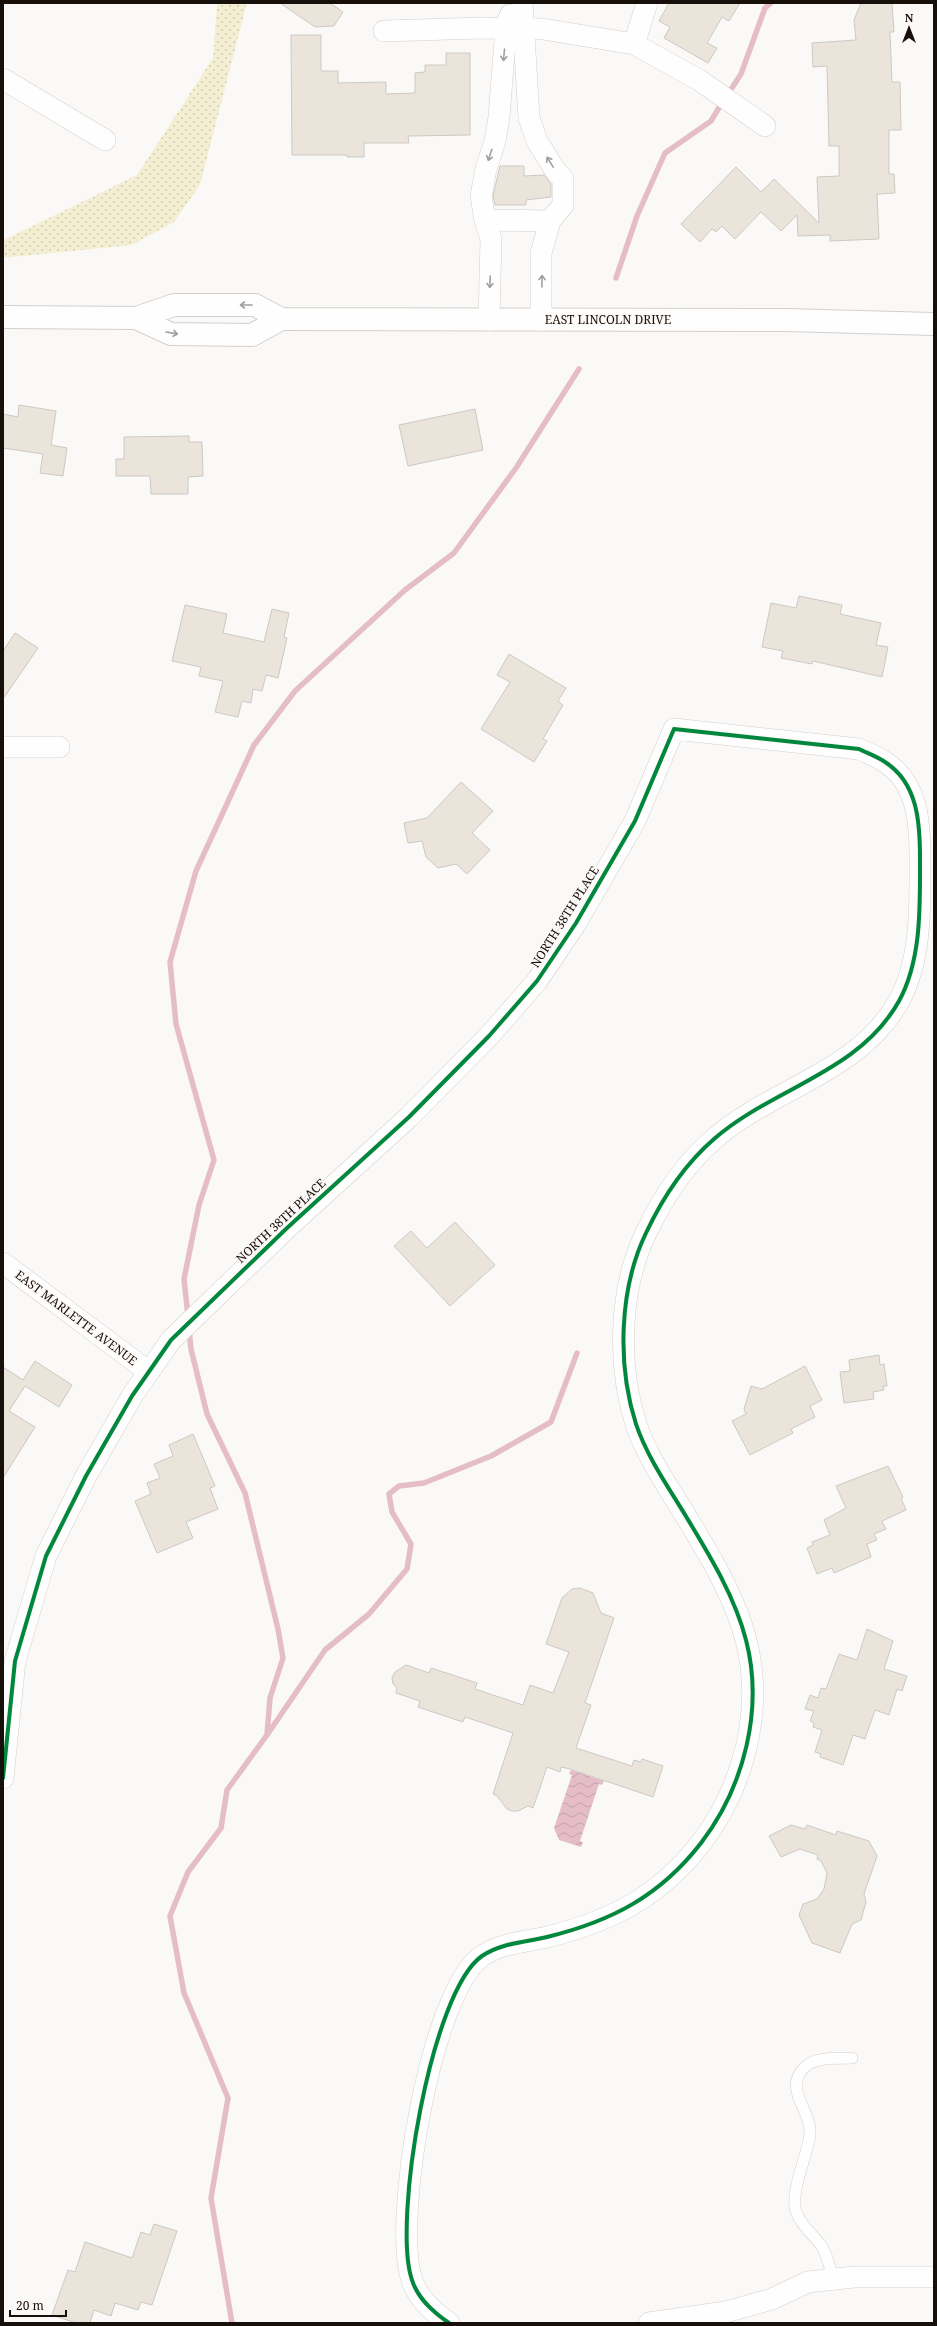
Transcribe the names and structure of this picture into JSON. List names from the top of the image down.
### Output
{
  "streets": {
    "main road": ["EAST LINCOLN DRIVE"],
    "street": ["NORTH 38TH PLACE", "EAST MARLETTE AVENUE"]
  },
  "crossings": [
    ["NORTH 38TH PLACE", "EAST MARLETTE AVENUE"]
  ],
  "scale_bar": "20 m",
  "north": "top"
}
